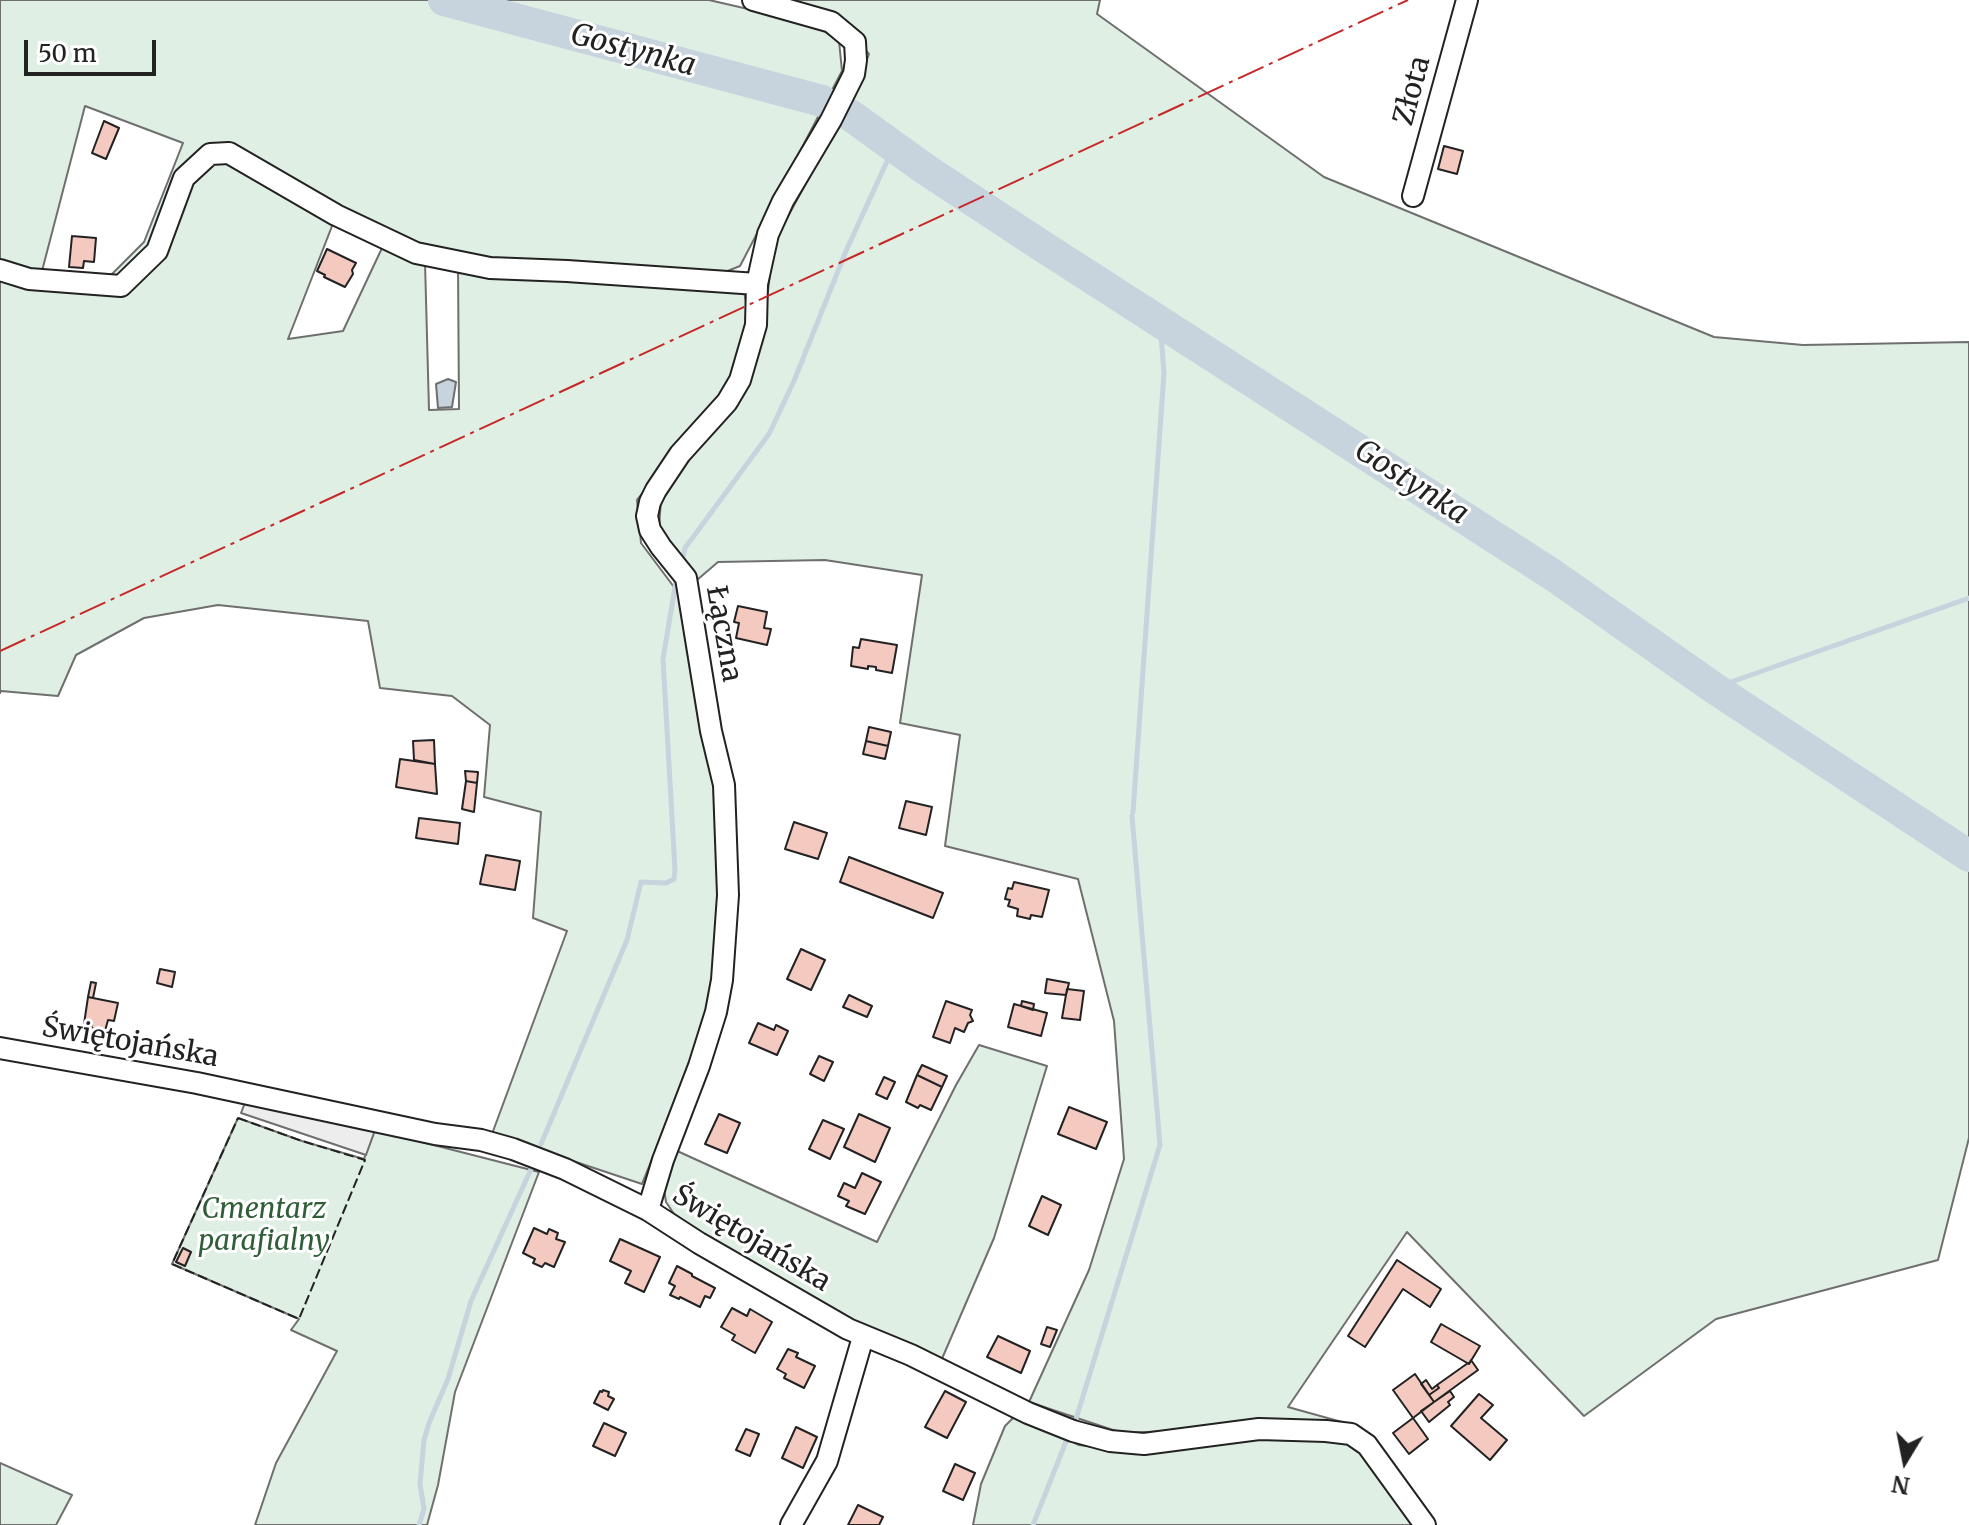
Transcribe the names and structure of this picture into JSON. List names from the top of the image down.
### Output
{
  "streets": {
    "street": ["Złota", "Łączna", "Świętojańska"]
  },
  "crossings": [
    ["Łączna", "Świętojańska"]
  ],
  "water": ["Gostynka"],
  "parks": ["Cmentarz parafialny"],
  "scale_bar": "50 m",
  "north": "bottom"
}
